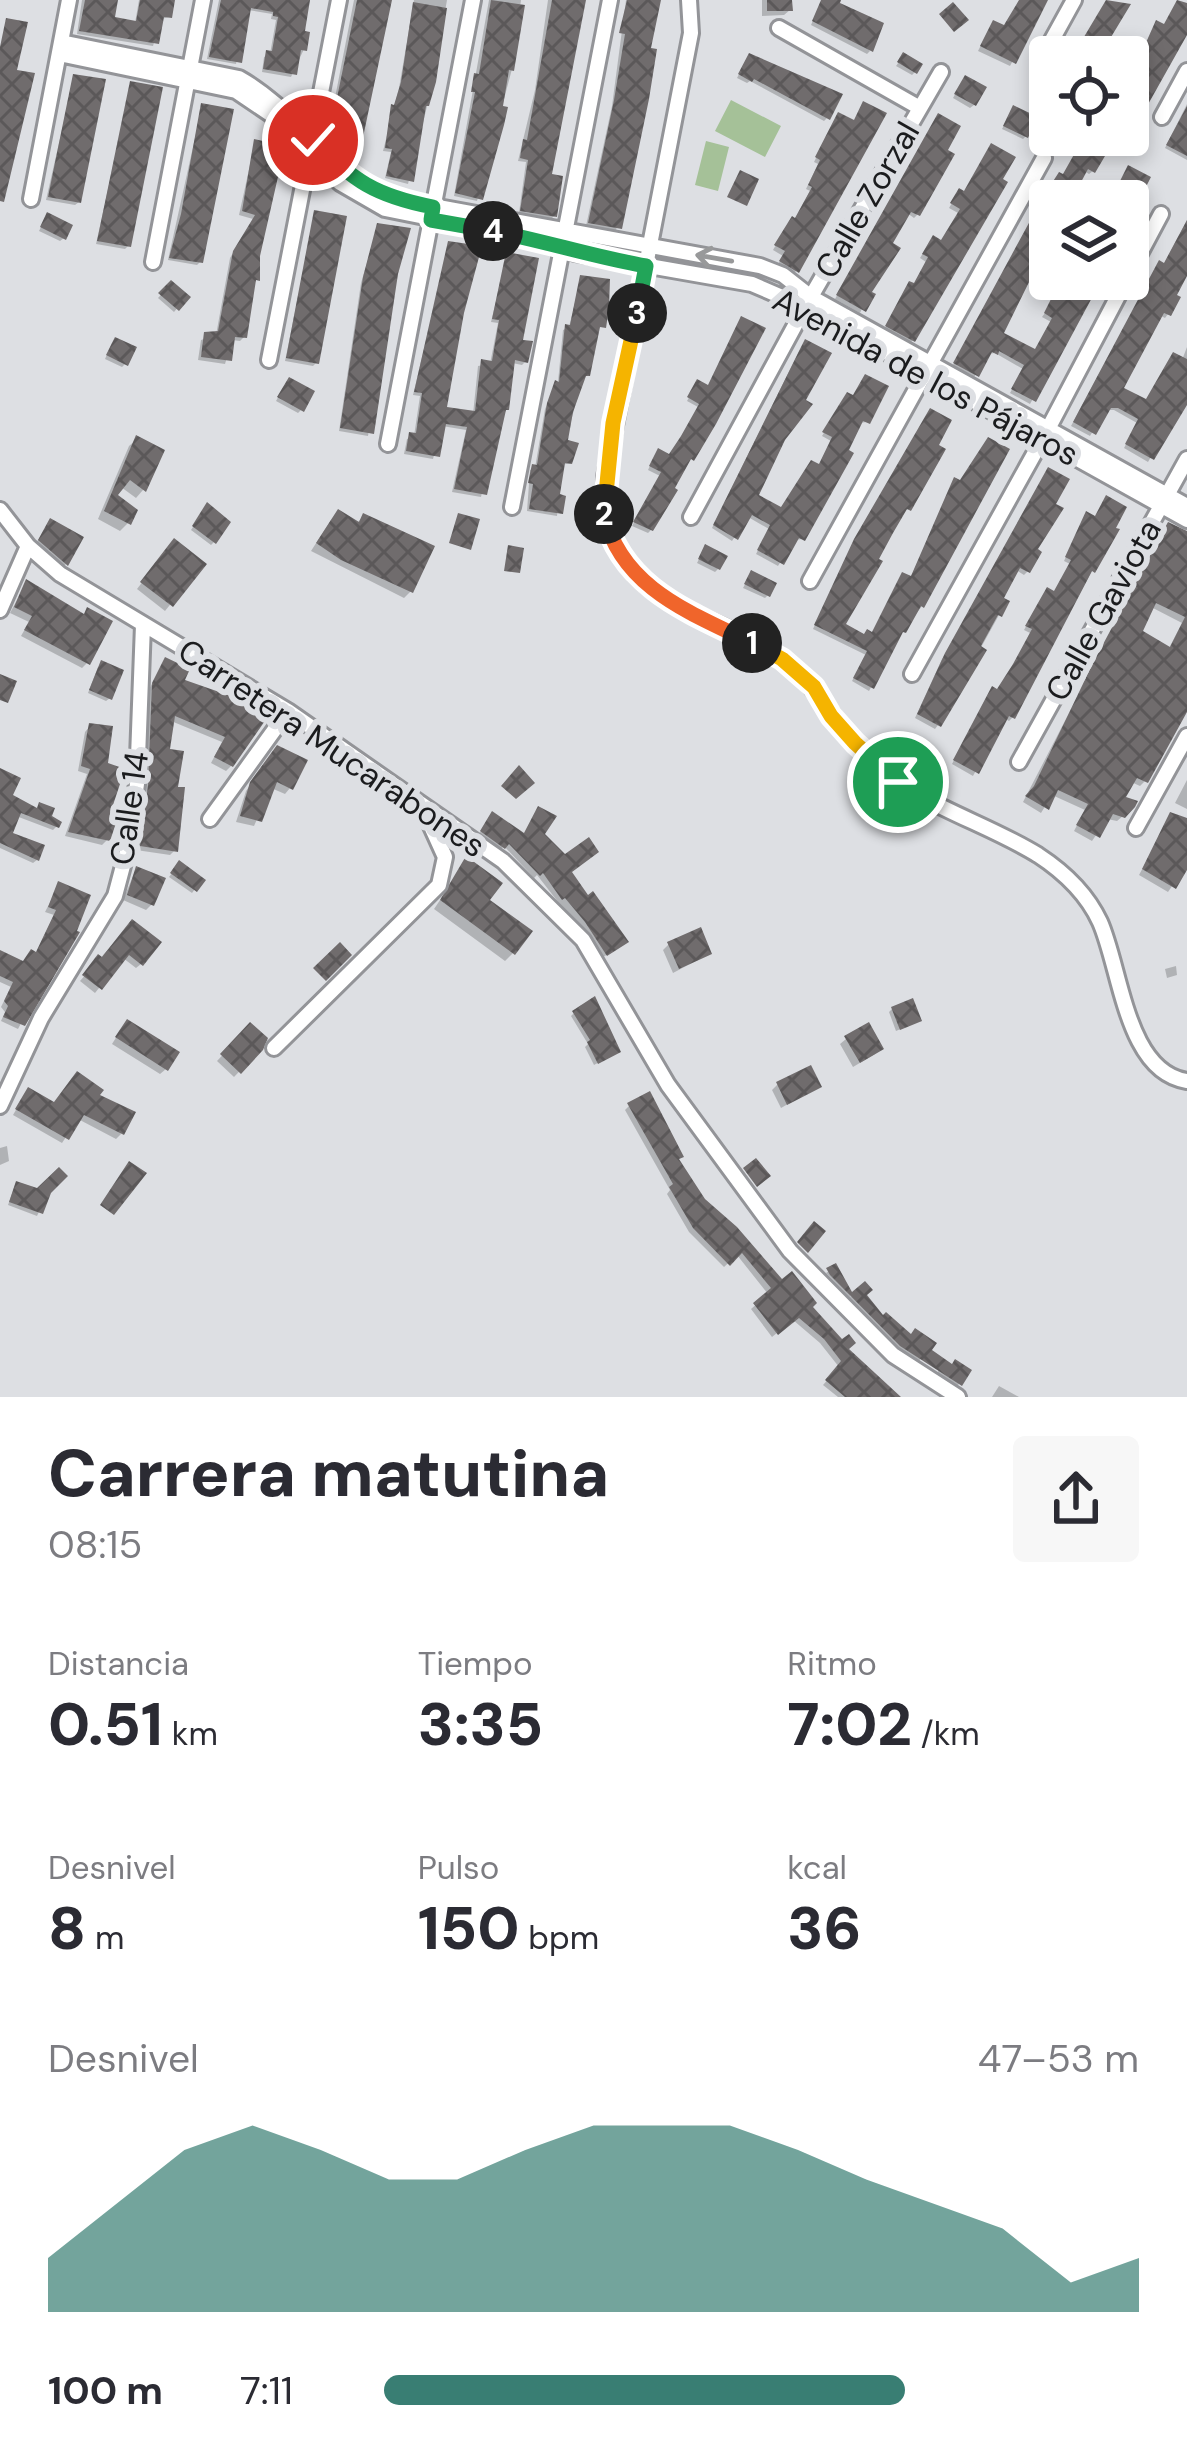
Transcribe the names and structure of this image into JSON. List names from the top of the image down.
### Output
{
  "streets": {
    "street": [
      "Calle Zorzal",
      "Avenida de los Pájaros",
      "Calle Gaviota",
      "Carretera Mucarabones",
      "Calle 14"
    ]
  },
  "crossings": [
    ["Calle Zorzal", "Avenida de los Pájaros"],
    ["Avenida de los Pájaros", "Calle Gaviota"],
    ["Carretera Mucarabones", "Calle 14"]
  ],
  "page": {
    "pins": [
      "4",
      "3",
      "2",
      "1"
    ],
    "heading": ["Carrera matutina", "08:15"],
    "stats": [
      ["Distancia", "0.51 km"],
      ["Tiempo", "3:35"],
      ["Ritmo", "7:02 /km"],
      ["Desnivel", "8 m"],
      ["Pulso", "150 bpm"],
      ["kcal", "36"]
    ],
    "chart": ["Desnivel", "47–53 m"],
    "list": [
      {
        "name": "100 m",
        "note": "7:11"
      }
    ]
  }
}
